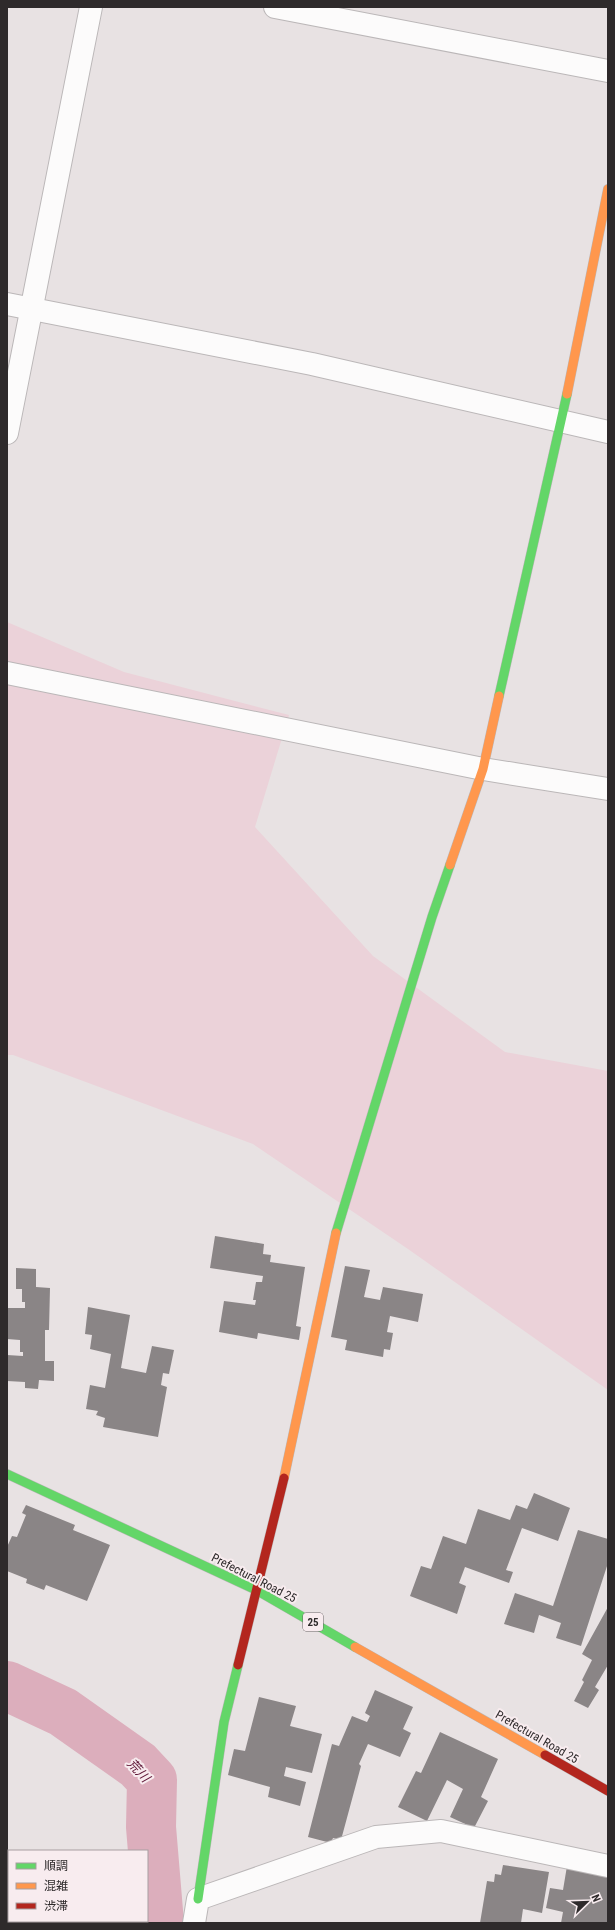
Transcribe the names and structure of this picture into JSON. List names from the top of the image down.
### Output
{
  "streets": {
    "street": ["Prefectural Road 25", "25"]
  },
  "water": ["荒川"],
  "legend": ["順調", "混雑", "渋滞"],
  "north": "top right"
}
